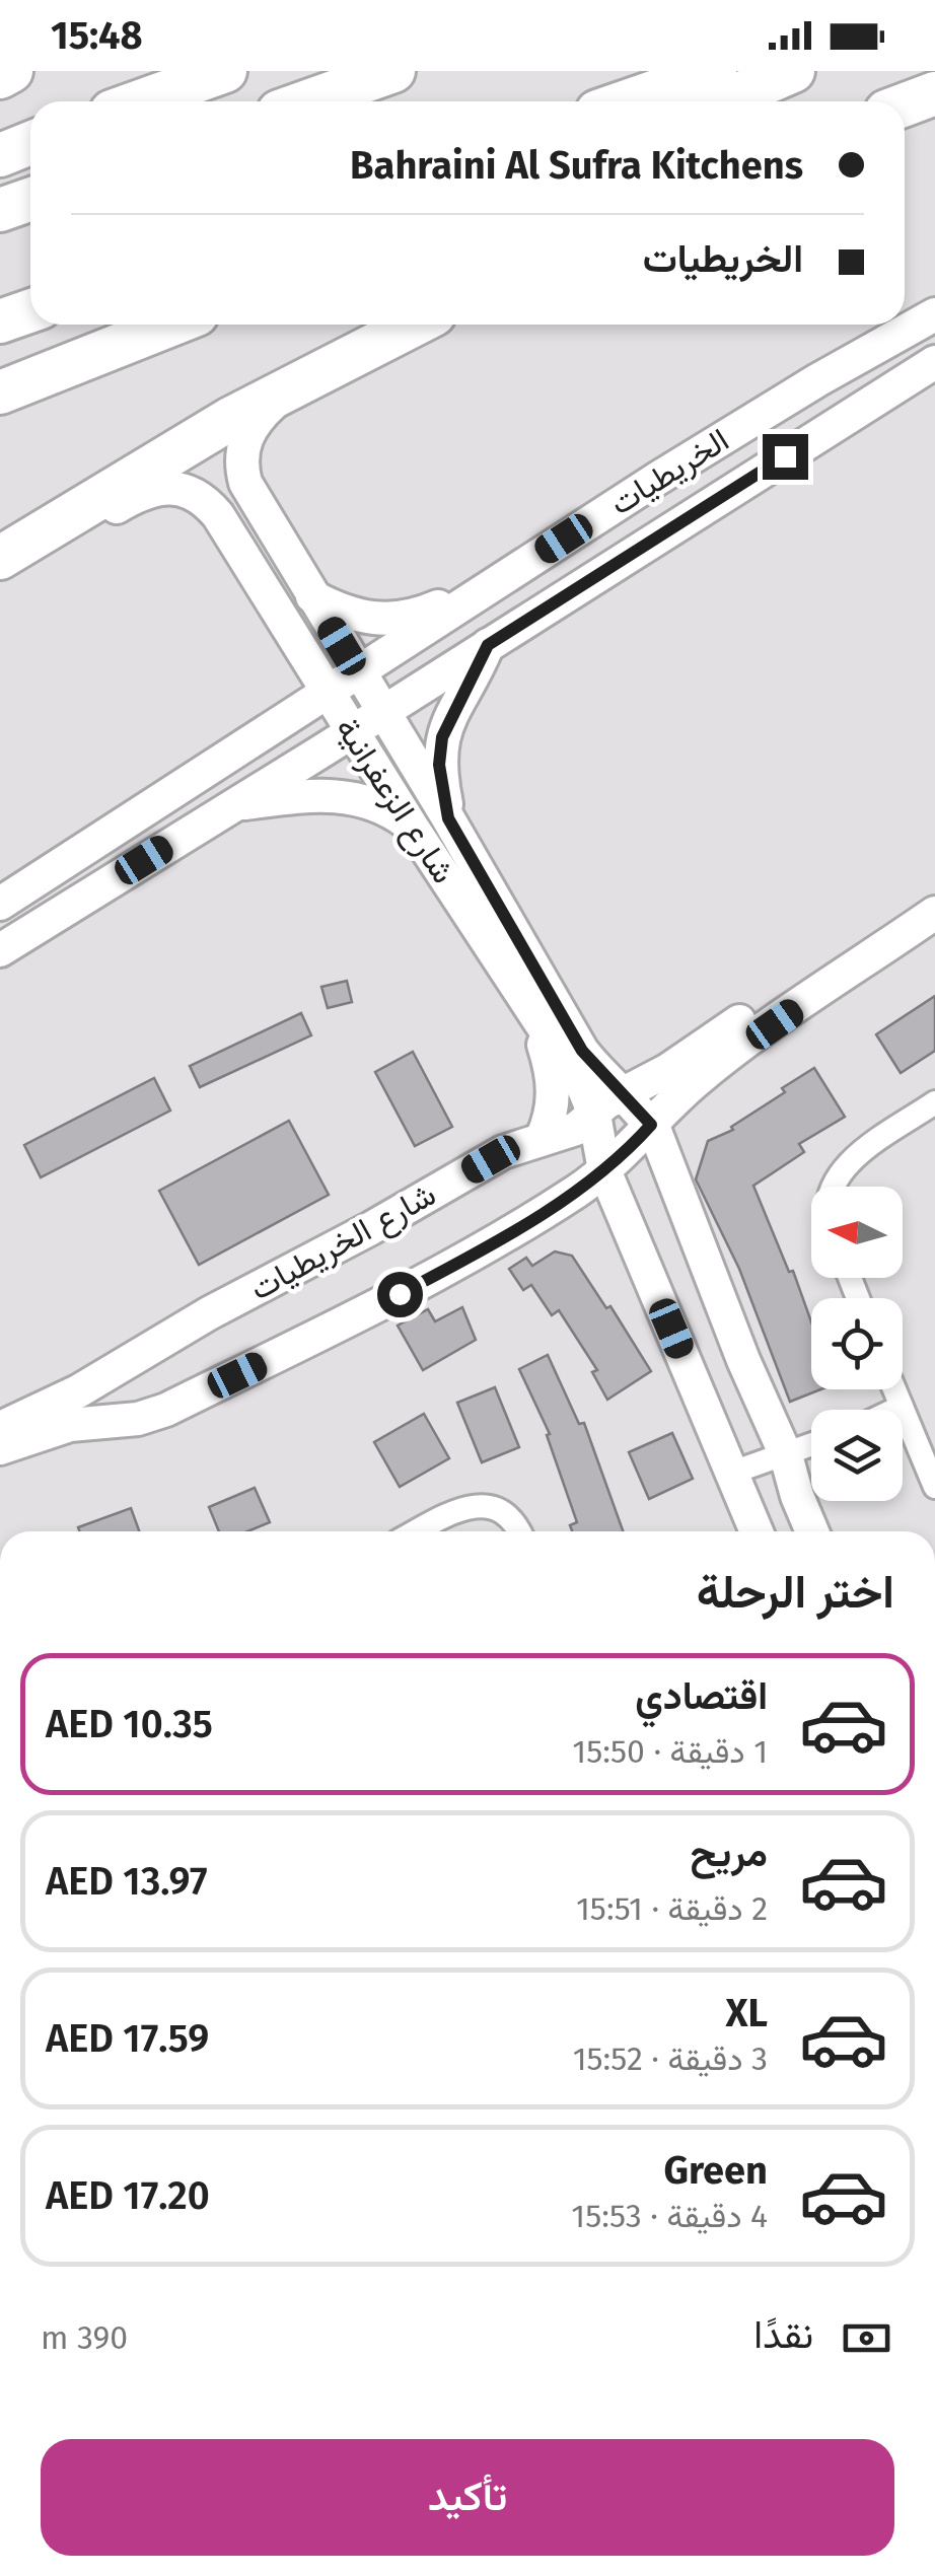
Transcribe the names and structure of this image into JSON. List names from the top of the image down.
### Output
{
  "streets": {
    "street": ["الخريطيات", "شارع الزعفرانية", "شارع الخريطيات"]
  },
  "crossings": [
    ["الخريطيات", "شارع الزعفرانية"],
    ["شارع الزعفرانية", "شارع الخريطيات"]
  ],
  "north": "left",
  "page": {
    "status": "15:48",
    "banner": ["Bahraini Al Sufra Kitchens", "الخريطيات"],
    "heading": "اختر الرحلة",
    "list": [
      {
        "name": "اقتصادي",
        "note": "1 دقيقة · 15:50",
        "value": "AED 10.35"
      },
      {
        "name": "مريح",
        "note": "2 دقيقة · 15:51",
        "value": "AED 13.97"
      },
      {
        "name": "XL",
        "note": "3 دقيقة · 15:52",
        "value": "AED 17.59"
      },
      {
        "name": "Green",
        "note": "4 دقيقة · 15:53",
        "value": "AED 17.20"
      }
    ],
    "pay": ["نقدًا", "390 m"],
    "buttons": "تأكيد"
  }
}
